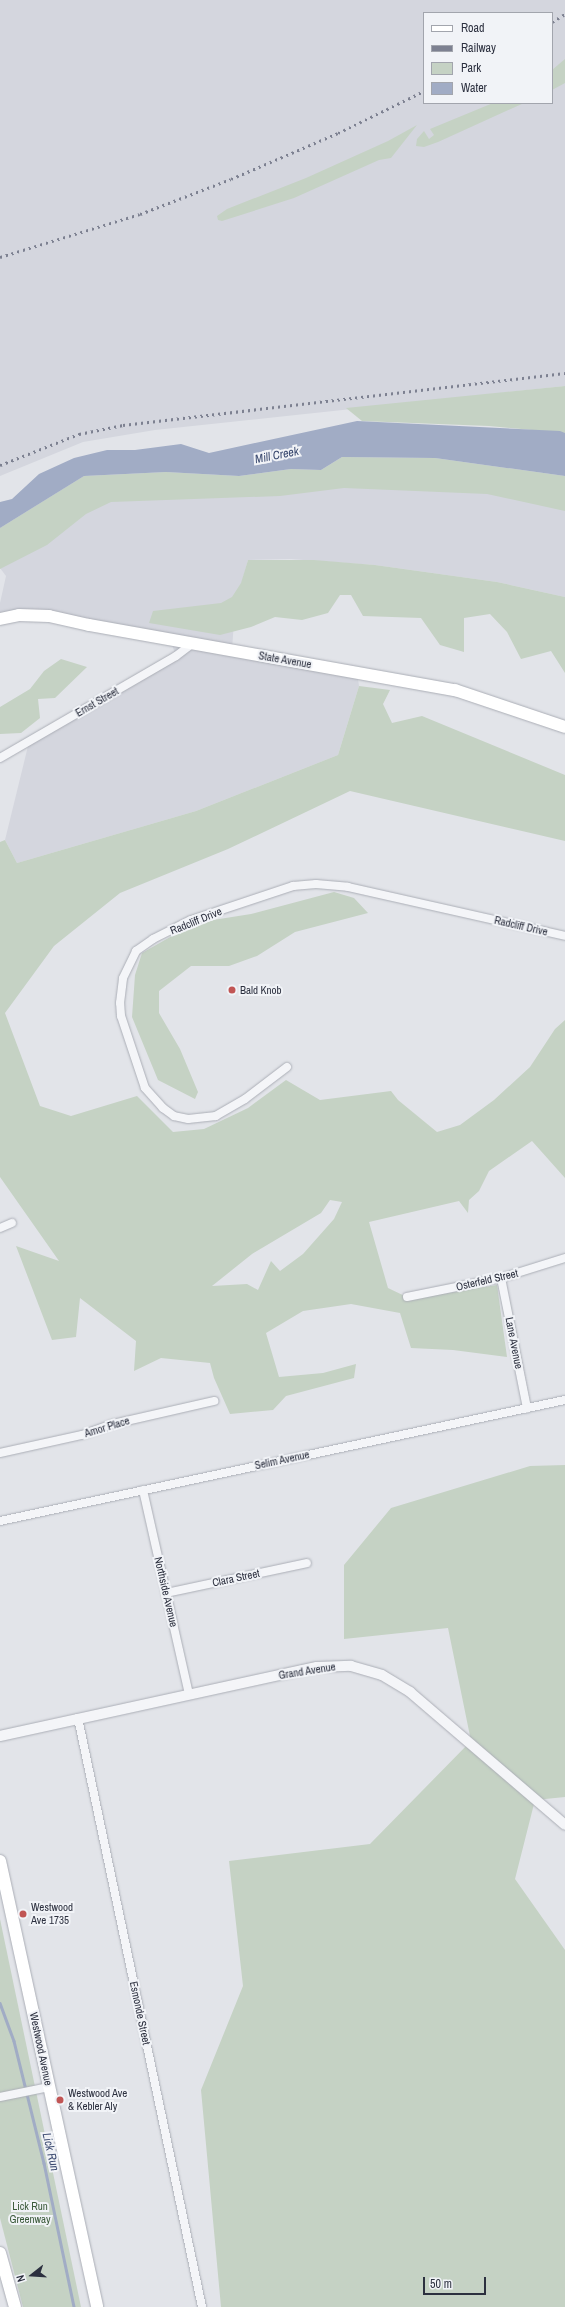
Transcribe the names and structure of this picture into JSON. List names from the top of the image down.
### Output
{
  "streets": {
    "main road": ["State Avenue", "Westwood Avenue"],
    "street": [
      "Ernst Street",
      "Radcliff Drive",
      "Osterfeld Street",
      "Lane Avenue",
      "Amor Place",
      "Selim Avenue",
      "Clara Street",
      "Northside Avenue",
      "Grand Avenue",
      "Esmonde Street"
    ]
  },
  "crossings": [
    ["State Avenue", "Ernst Street"],
    ["Osterfeld Street", "Lane Avenue"],
    ["Lane Avenue", "Selim Avenue"],
    ["Selim Avenue", "Northside Avenue"],
    ["Clara Street", "Northside Avenue"],
    ["Northside Avenue", "Grand Avenue"],
    ["Grand Avenue", "Esmonde Street"]
  ],
  "water": ["Mill Creek", "Lick Run"],
  "parks": ["Lick Run Greenway"],
  "places": ["Bald Knob", "Westwood Ave 1735", "Westwood Ave & Kebler Aly"],
  "legend": [
    "Road",
    "Railway",
    "Park",
    "Water"
  ],
  "scale_bar": "50 m",
  "north": "left"
}
